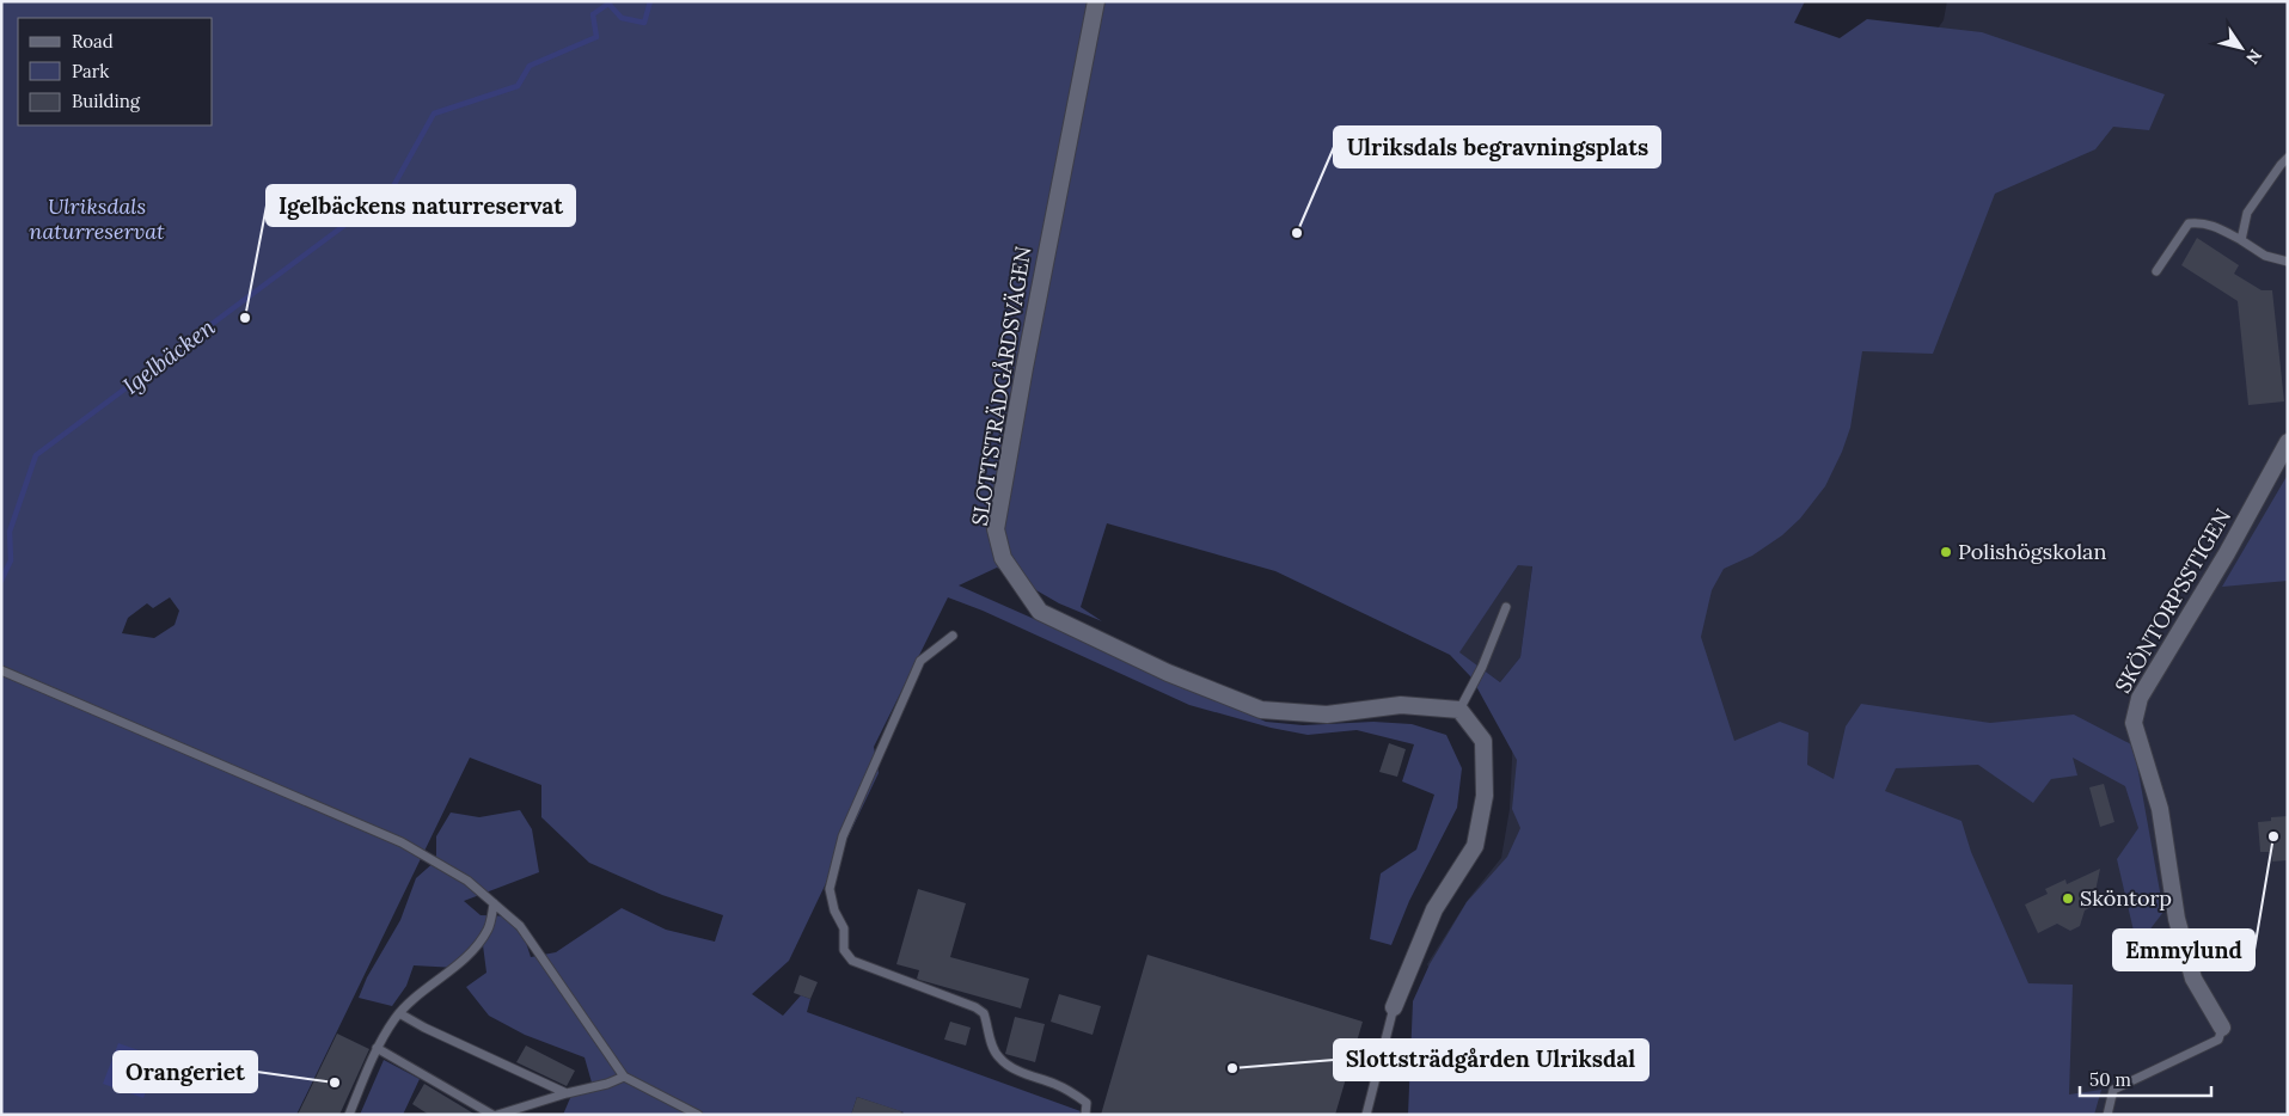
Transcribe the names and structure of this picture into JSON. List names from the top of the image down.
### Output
{
  "streets": {
    "street": ["SLOTTSTRÄDGÅRDSVÄGEN", "SKÖNTORPSSTIGEN"]
  },
  "water": ["Igelbäcken"],
  "parks": ["Ulriksdals naturreservat"],
  "places": [
    "Ulriksdals begravningsplats",
    "Igelbäckens naturreservat",
    "Polishögskolan",
    "Emmylund",
    "Sköntorp",
    "Slottsträdgården Ulriksdal",
    "Orangeriet"
  ],
  "legend": ["Road", "Park", "Building"],
  "scale_bar": "50 m",
  "north": "bottom right"
}
